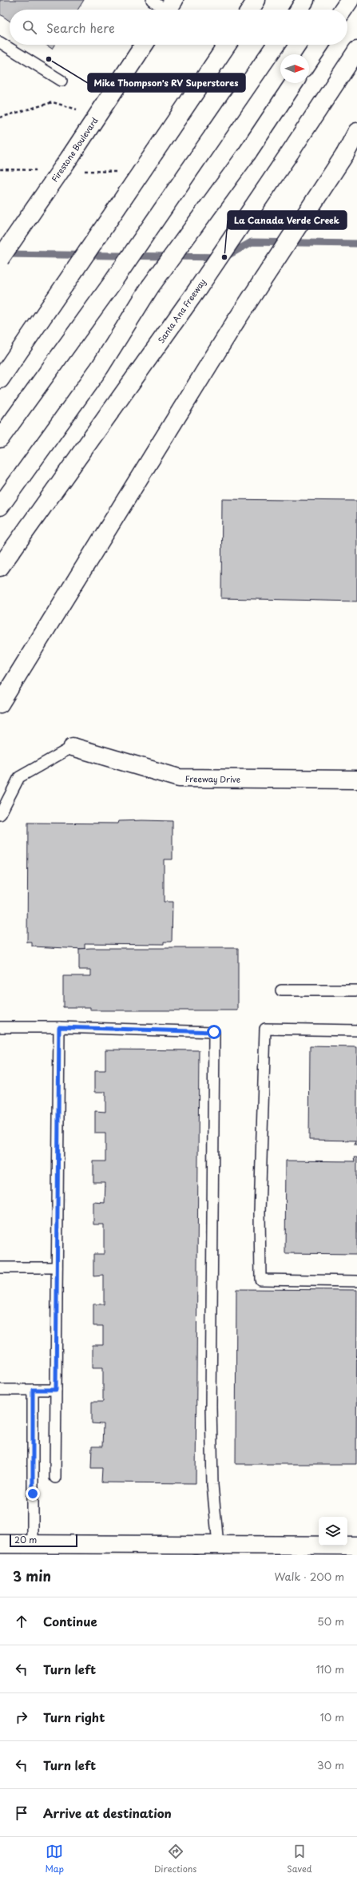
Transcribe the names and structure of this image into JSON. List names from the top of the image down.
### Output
{
  "streets": {
    "main road": ["Firestone Boulevard", "Santa Ana Freeway", "Freeway Drive"]
  },
  "places": ["Mike Thompson's RV Superstores", "La Canada Verde Creek"],
  "scale_bar": "20 m",
  "north": "right",
  "page": {
    "search": "Search here",
    "scale": "20 m",
    "heading": ["3 min", "Walk · 200 m"],
    "list": [
      ["Continue", "50 m"],
      ["Turn left", "110 m"],
      ["Turn right", "10 m"],
      ["Turn left", "30 m"],
      "Arrive at destination"
    ],
    "nav": ["Map", "Directions", "Saved"]
  }
}
